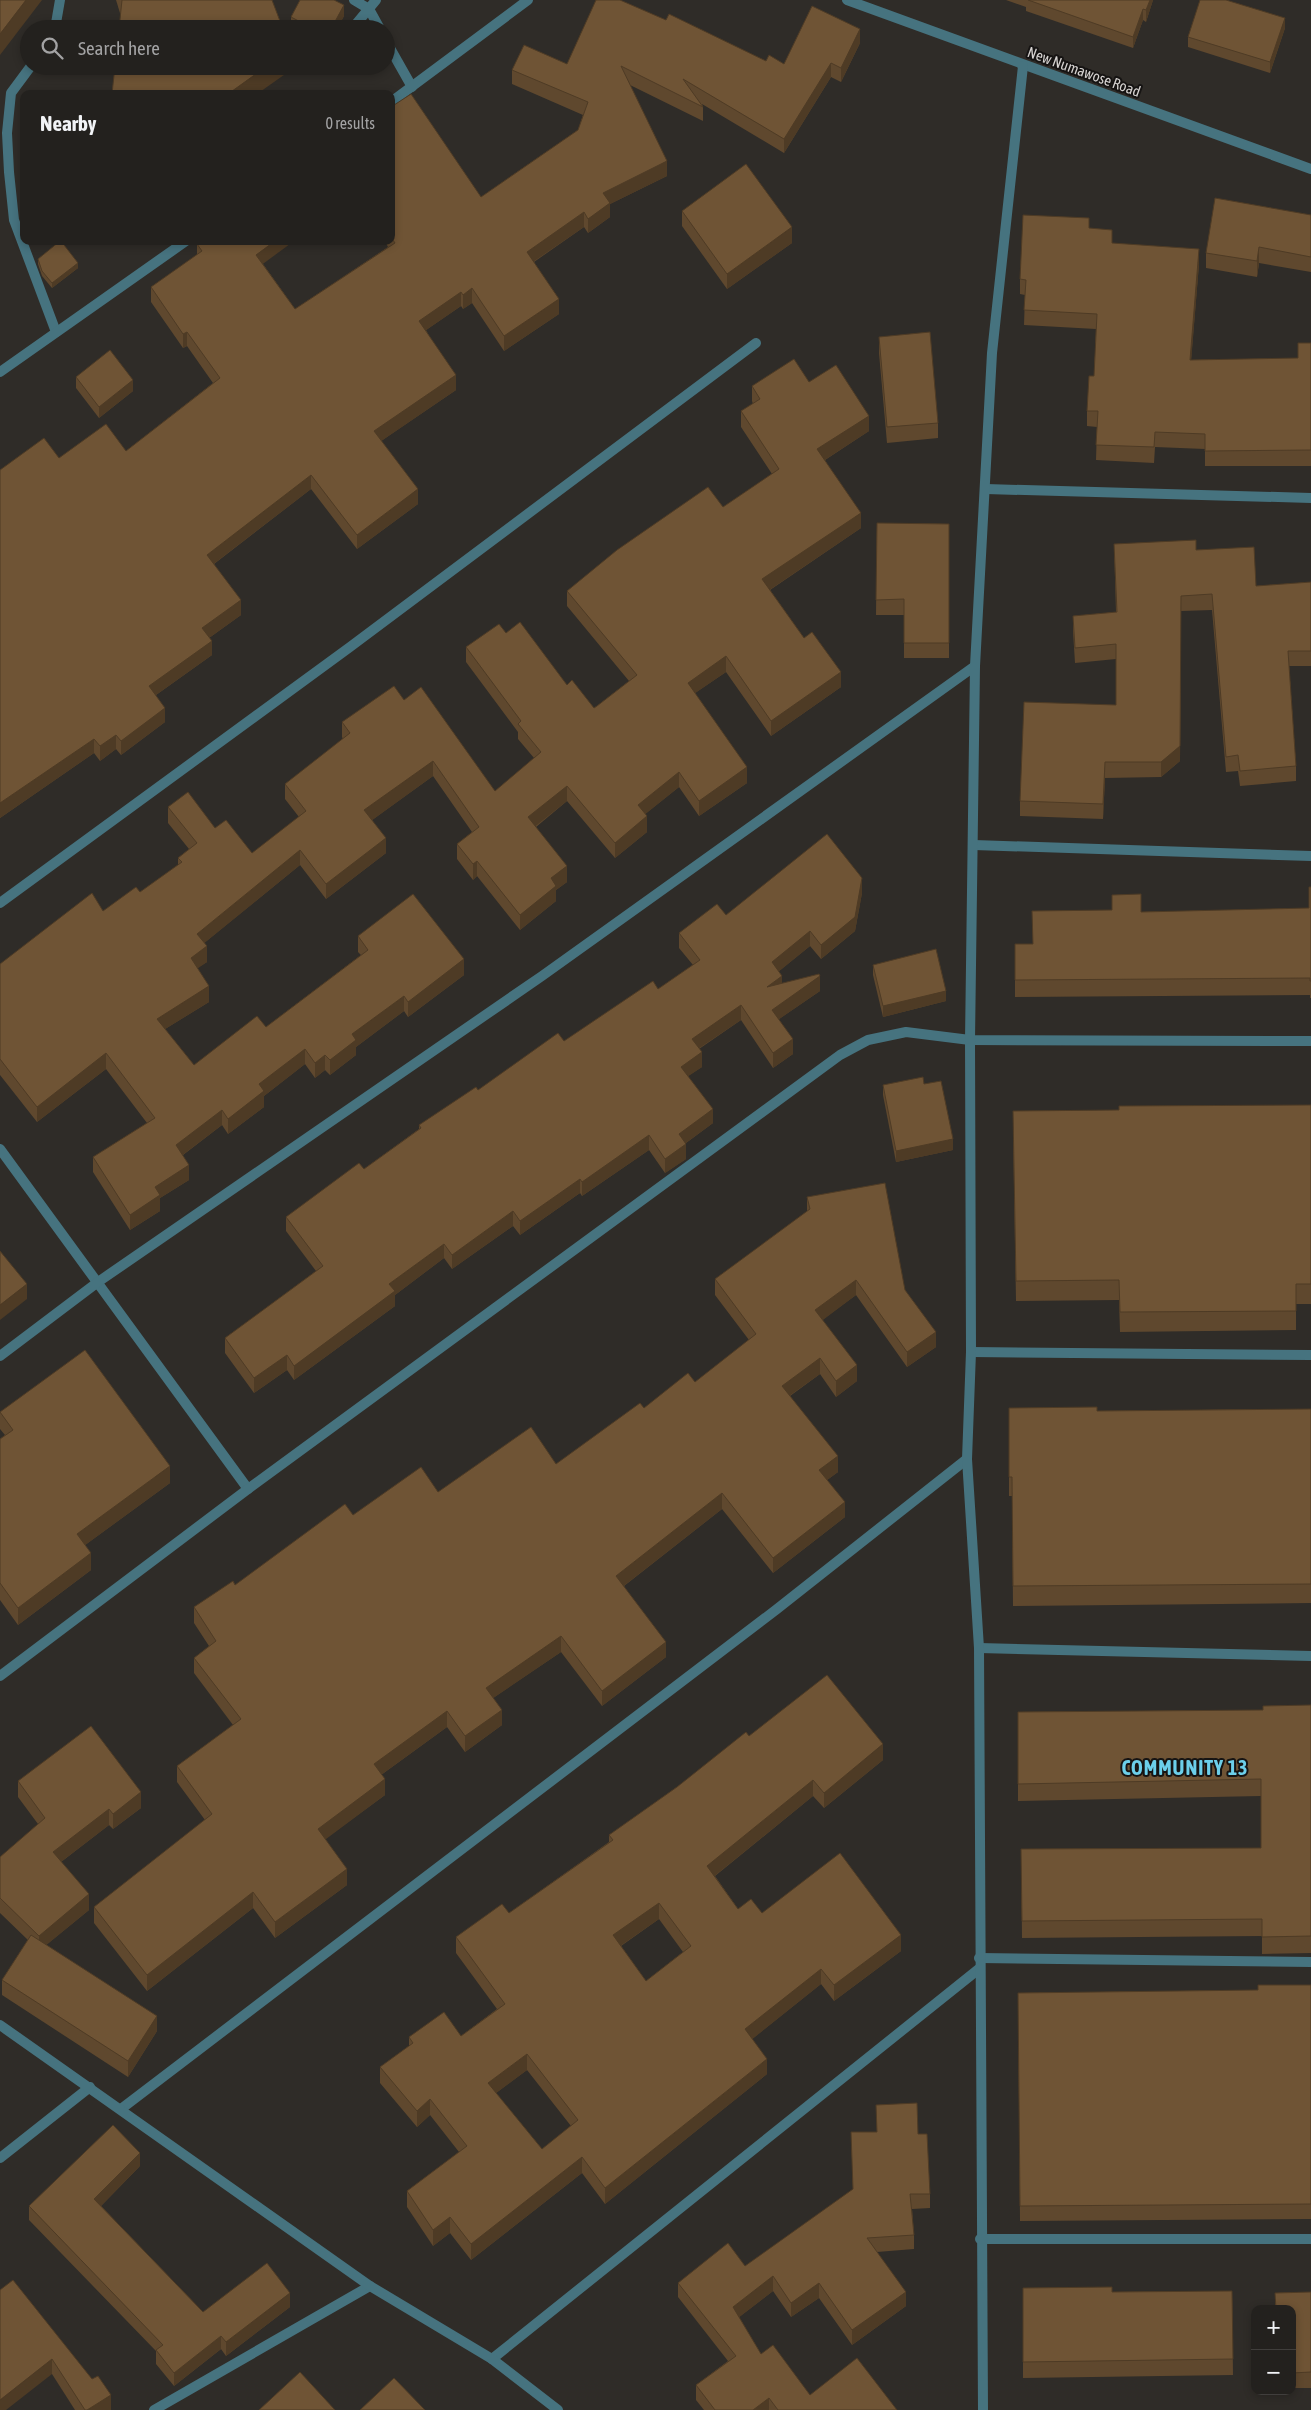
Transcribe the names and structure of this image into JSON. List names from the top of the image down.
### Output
{
  "streets": {
    "street": ["New Numawose Road"]
  },
  "districts": ["COMMUNITY 13"],
  "page": {
    "search": "Search here",
    "heading": ["Nearby", "0 results"],
    "map_buttons": ["+", "−"]
  }
}
